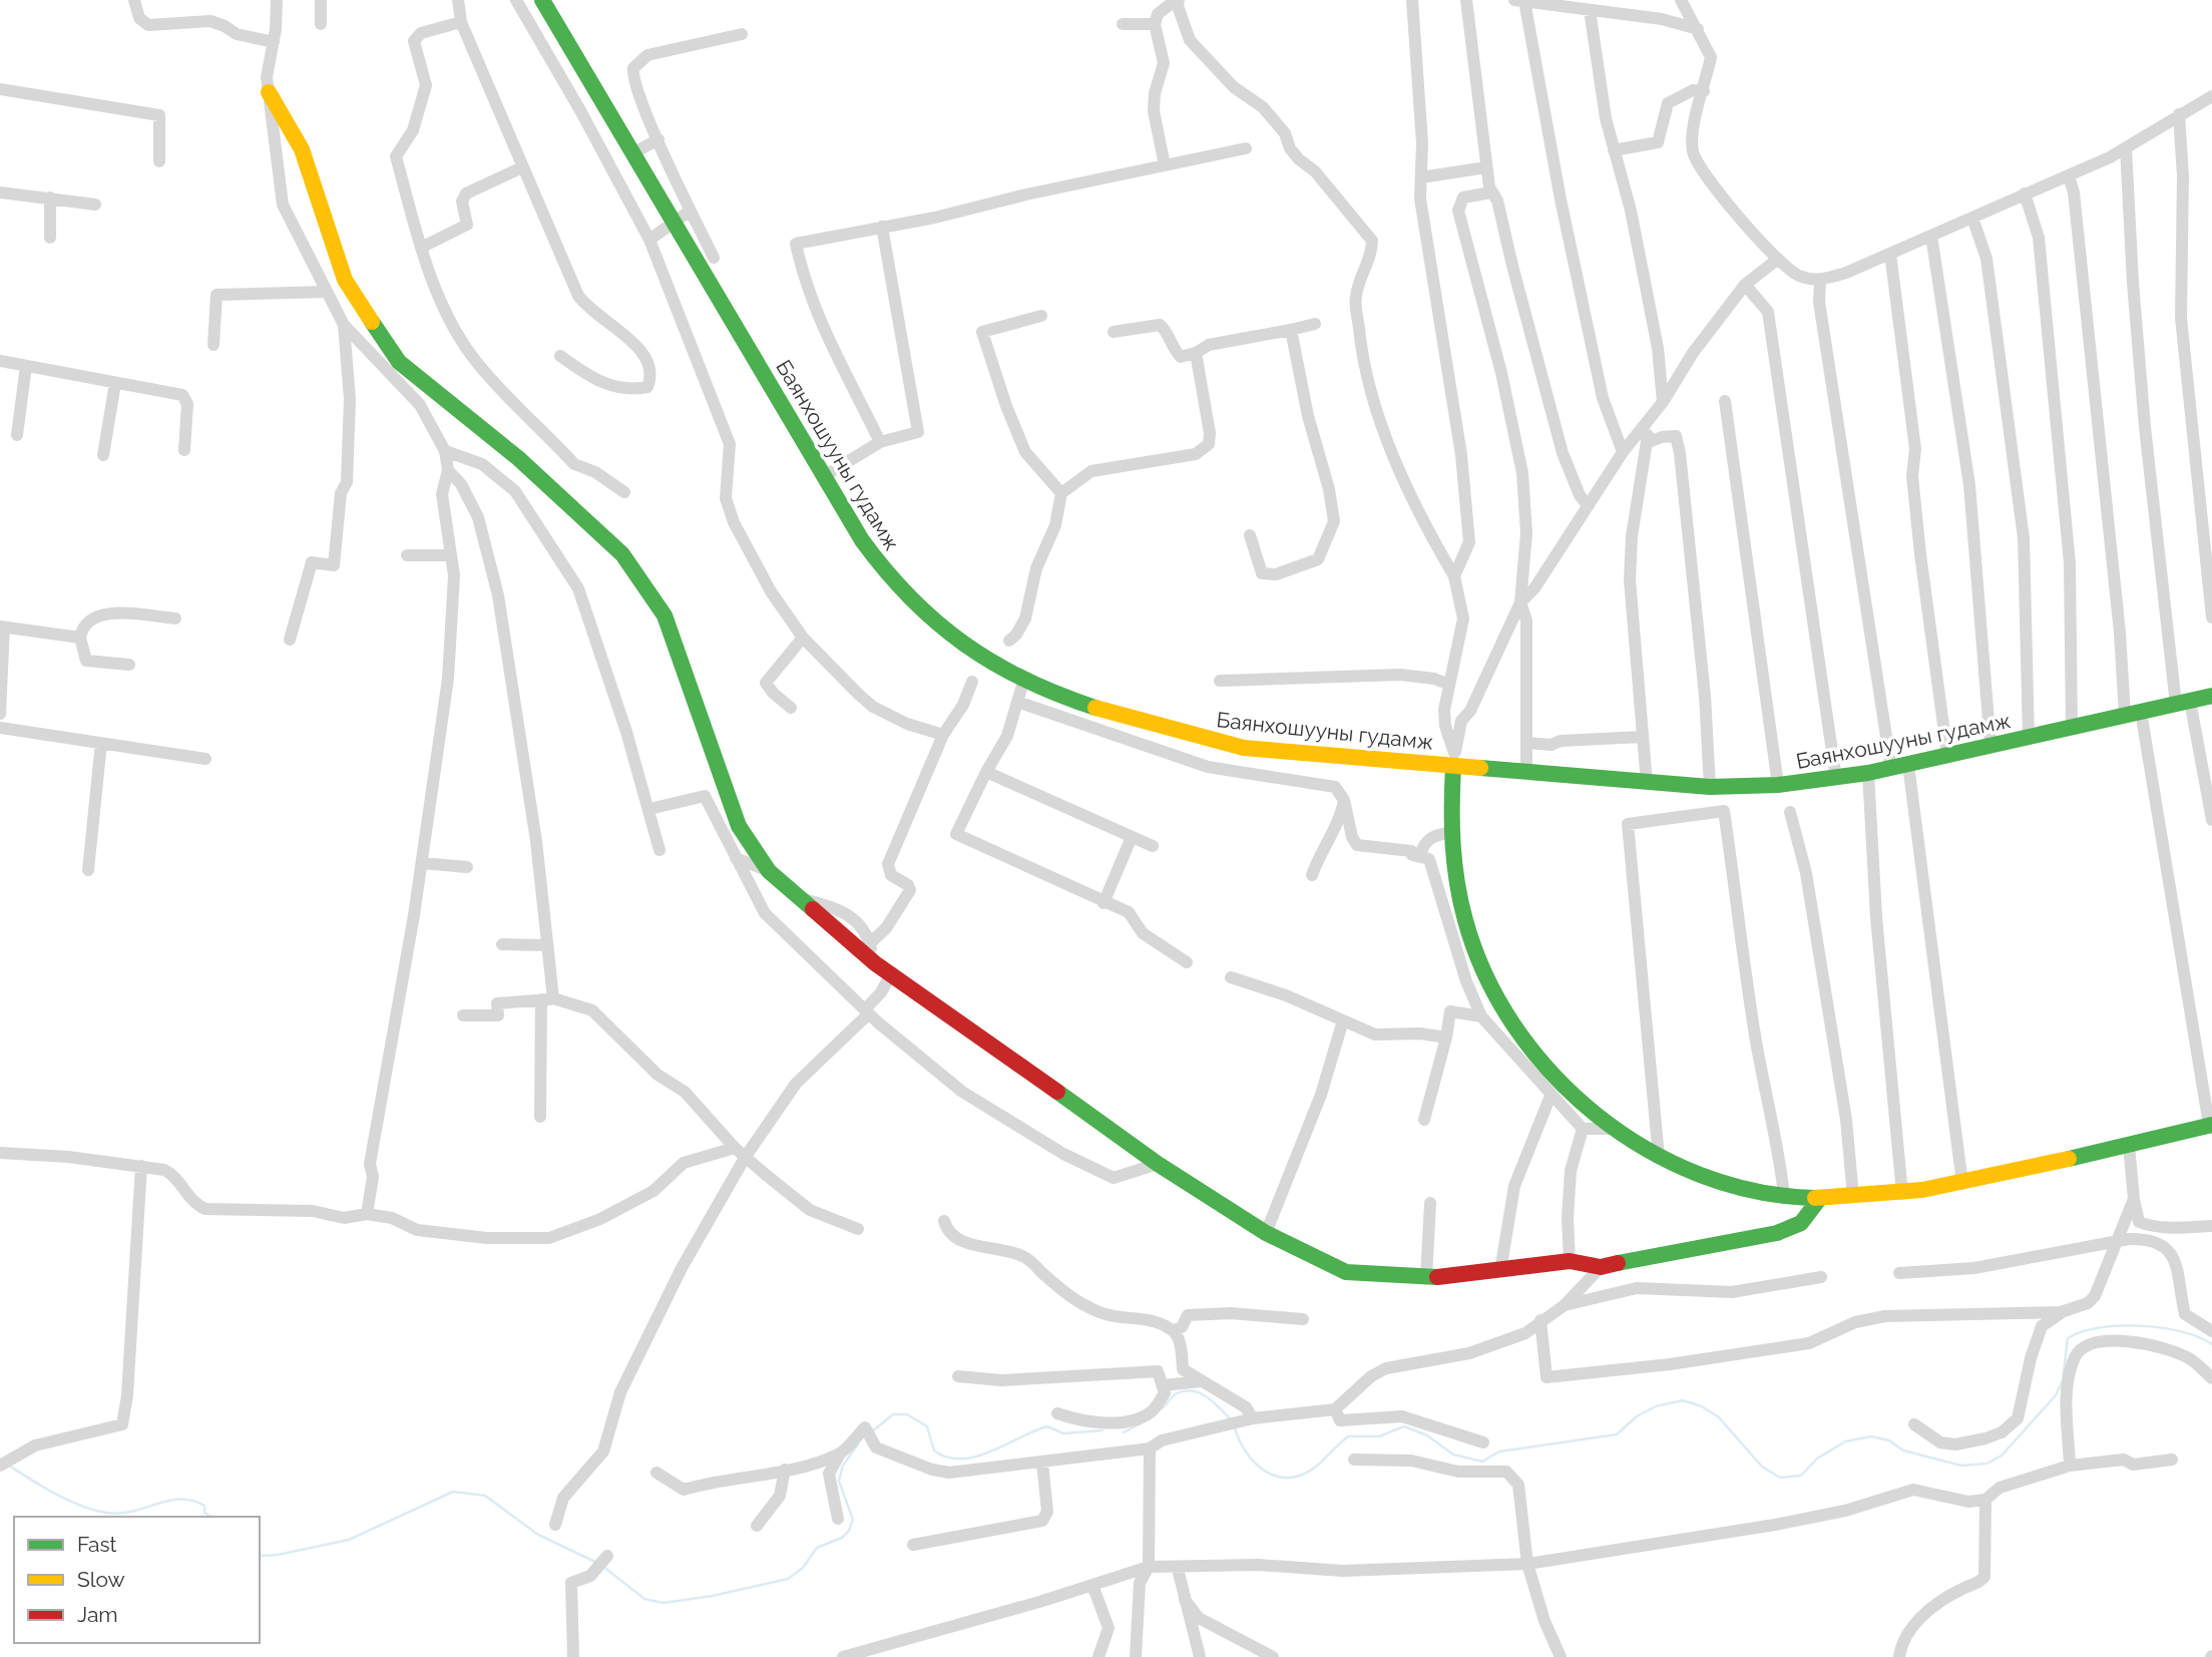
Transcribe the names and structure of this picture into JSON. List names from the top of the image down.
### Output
{
  "streets": {
    "street": ["Баянхошууны гудамж"]
  },
  "legend": ["Fast", "Slow", "Jam"]
}
